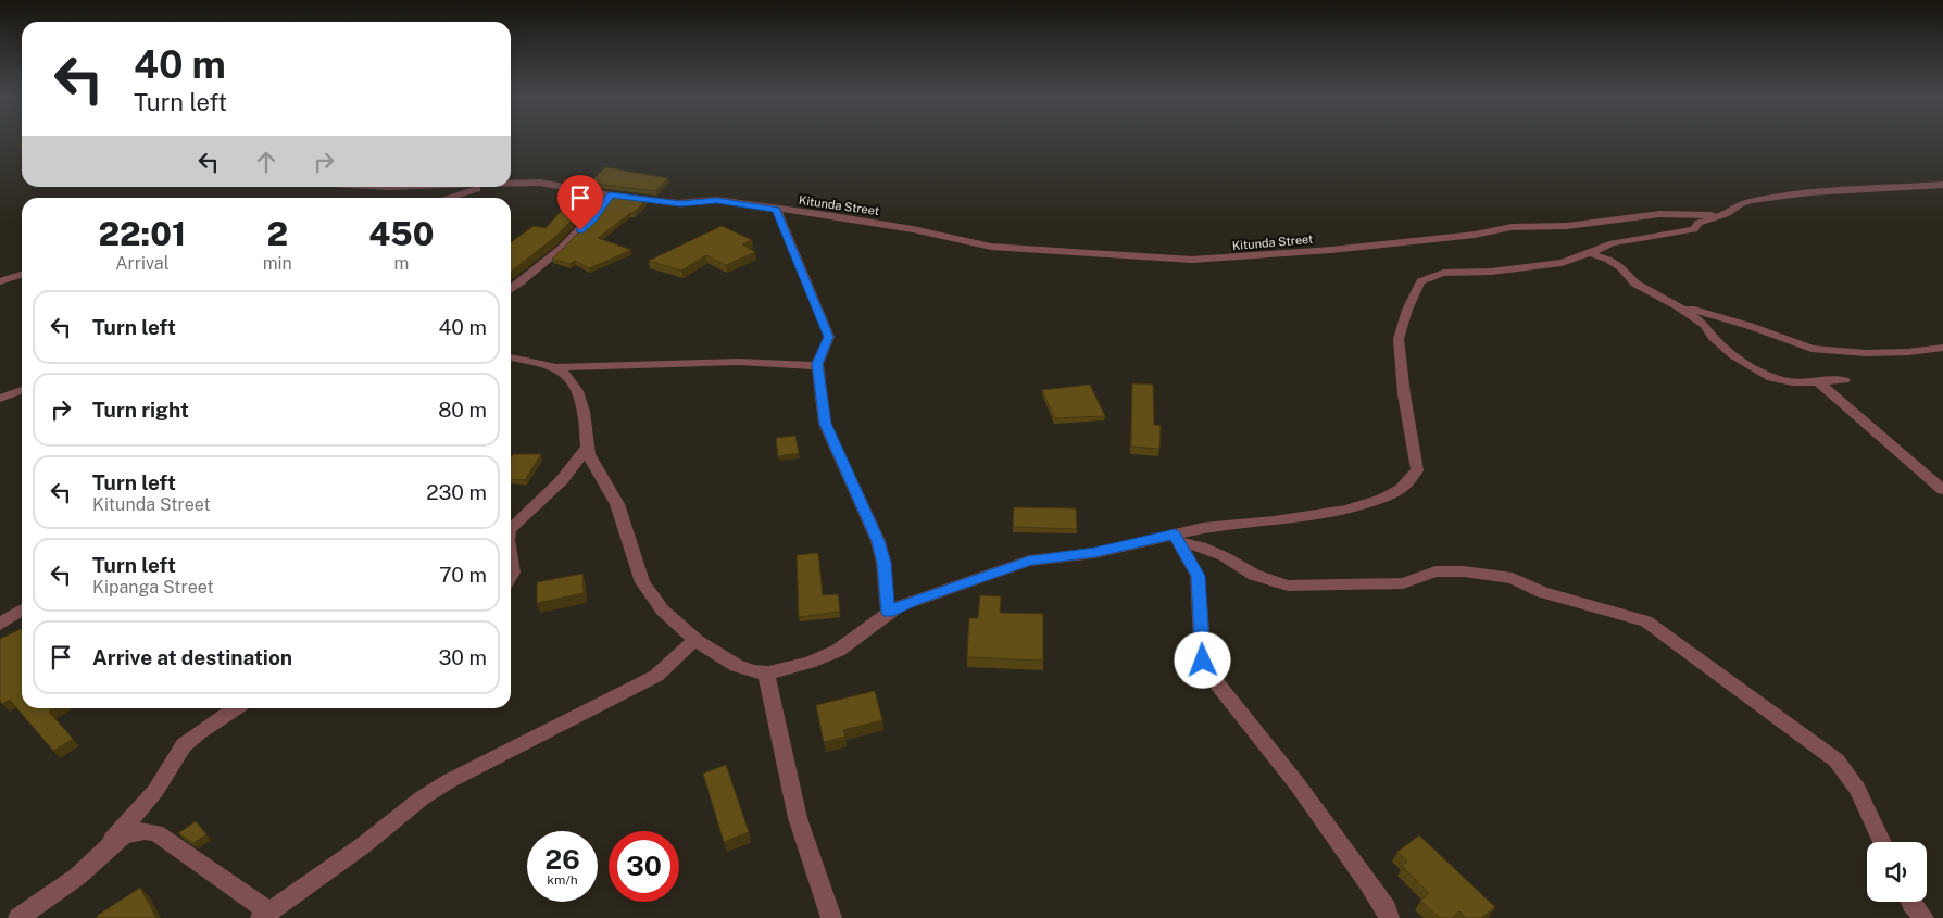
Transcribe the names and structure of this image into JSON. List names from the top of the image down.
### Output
{
  "streets": {
    "street": ["Kitunda Street"]
  },
  "page": {
    "turn": ["40 m", "Turn left"],
    "eta": [
      "22:01",
      "Arrival",
      "2",
      "min",
      "450",
      "m"
    ],
    "list": [
      {
        "name": "Turn left",
        "value": "40 m"
      },
      {
        "name": "Turn right",
        "value": "80 m"
      },
      {
        "name": "Turn left",
        "note": "Kitunda Street",
        "value": "230 m"
      },
      {
        "name": "Turn left",
        "note": "Kipanga Street",
        "value": "70 m"
      },
      {
        "name": "Arrive at destination",
        "value": "30 m"
      }
    ],
    "speed": "26 km/h",
    "limit": "30"
  }
}
